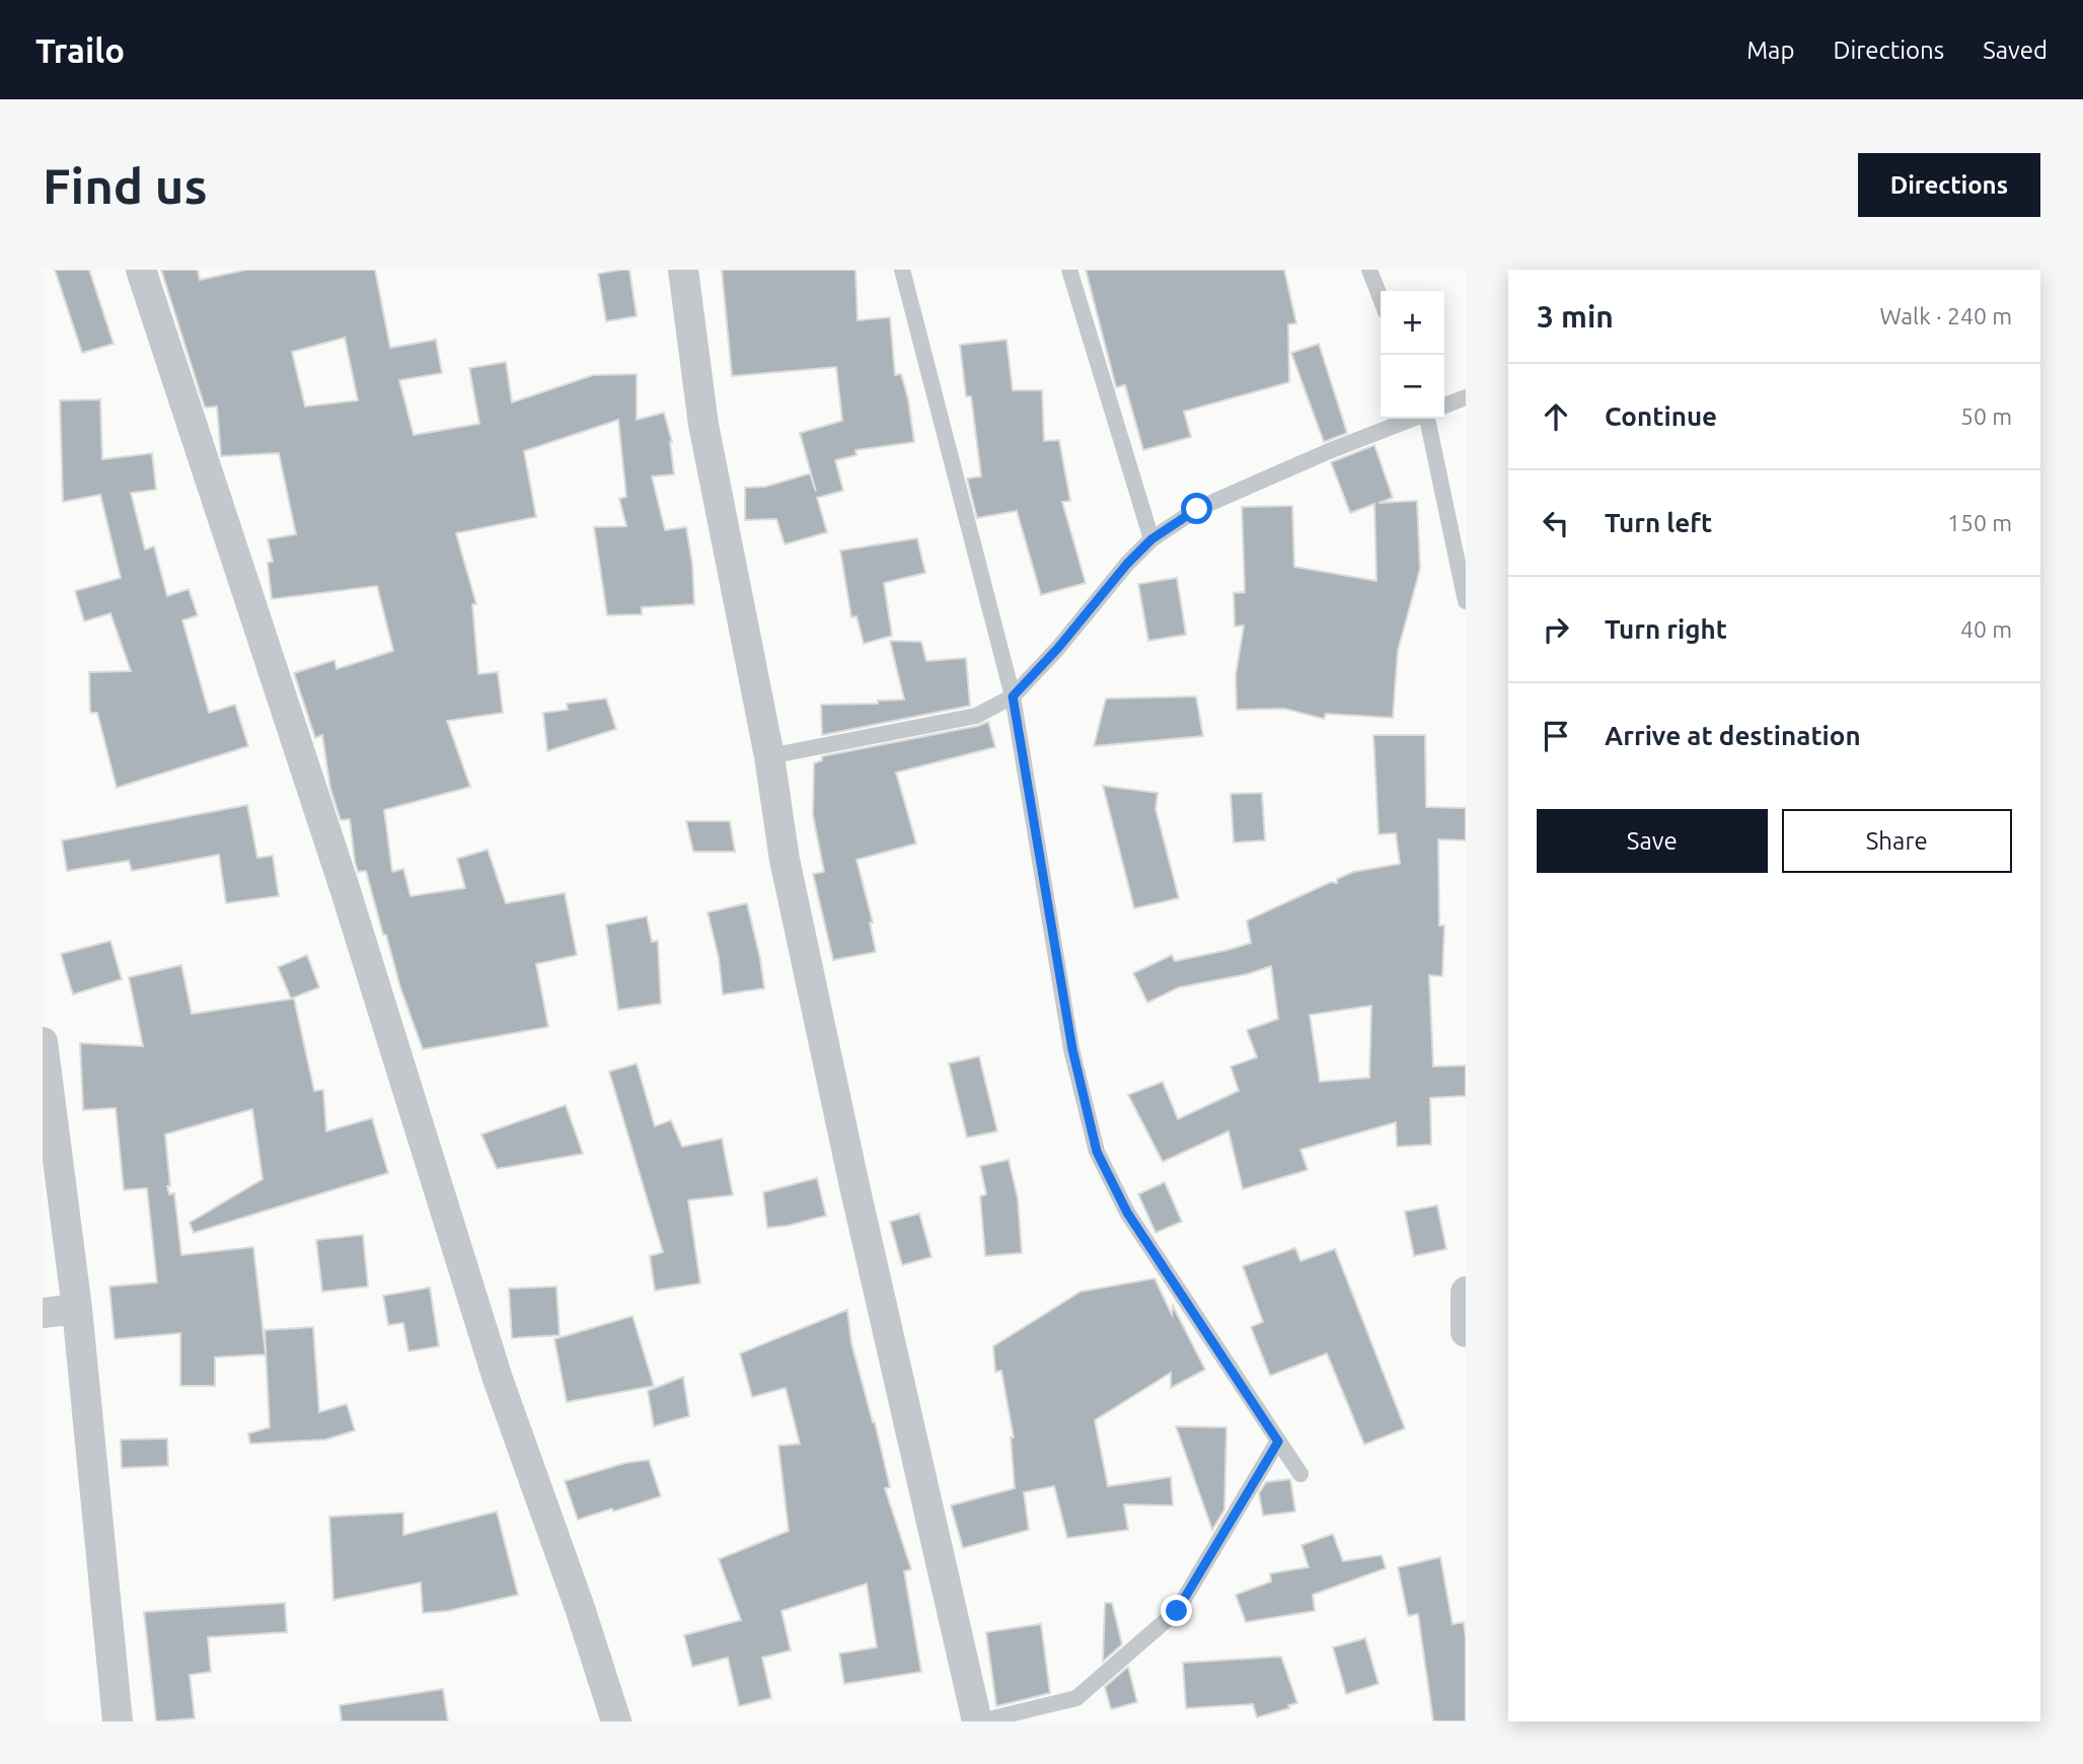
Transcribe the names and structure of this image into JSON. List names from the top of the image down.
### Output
{
  "page": {
    "header": "Trailo",
    "nav": ["Map", "Directions", "Saved"],
    "buttons": [
      "Directions",
      ["Save", "Share"]
    ],
    "title": "Find us",
    "heading": ["3 min", "Walk · 240 m"],
    "map_buttons": ["+", "−"],
    "list": [
      ["Continue", "50 m"],
      ["Turn left", "150 m"],
      ["Turn right", "40 m"],
      "Arrive at destination"
    ]
  }
}
